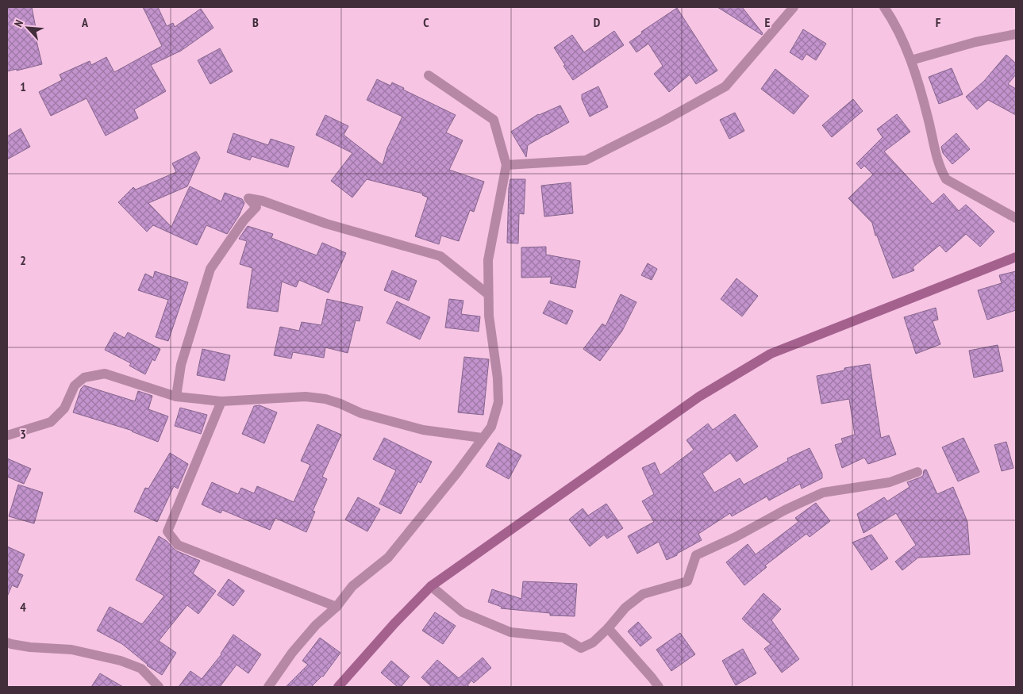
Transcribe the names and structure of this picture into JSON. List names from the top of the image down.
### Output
{
  "north": "top left",
  "grid": {
    "columns": [
      "A",
      "B",
      "C",
      "D",
      "E",
      "F"
    ],
    "rows": [
      "1",
      "2",
      "3",
      "4"
    ]
  }
}
